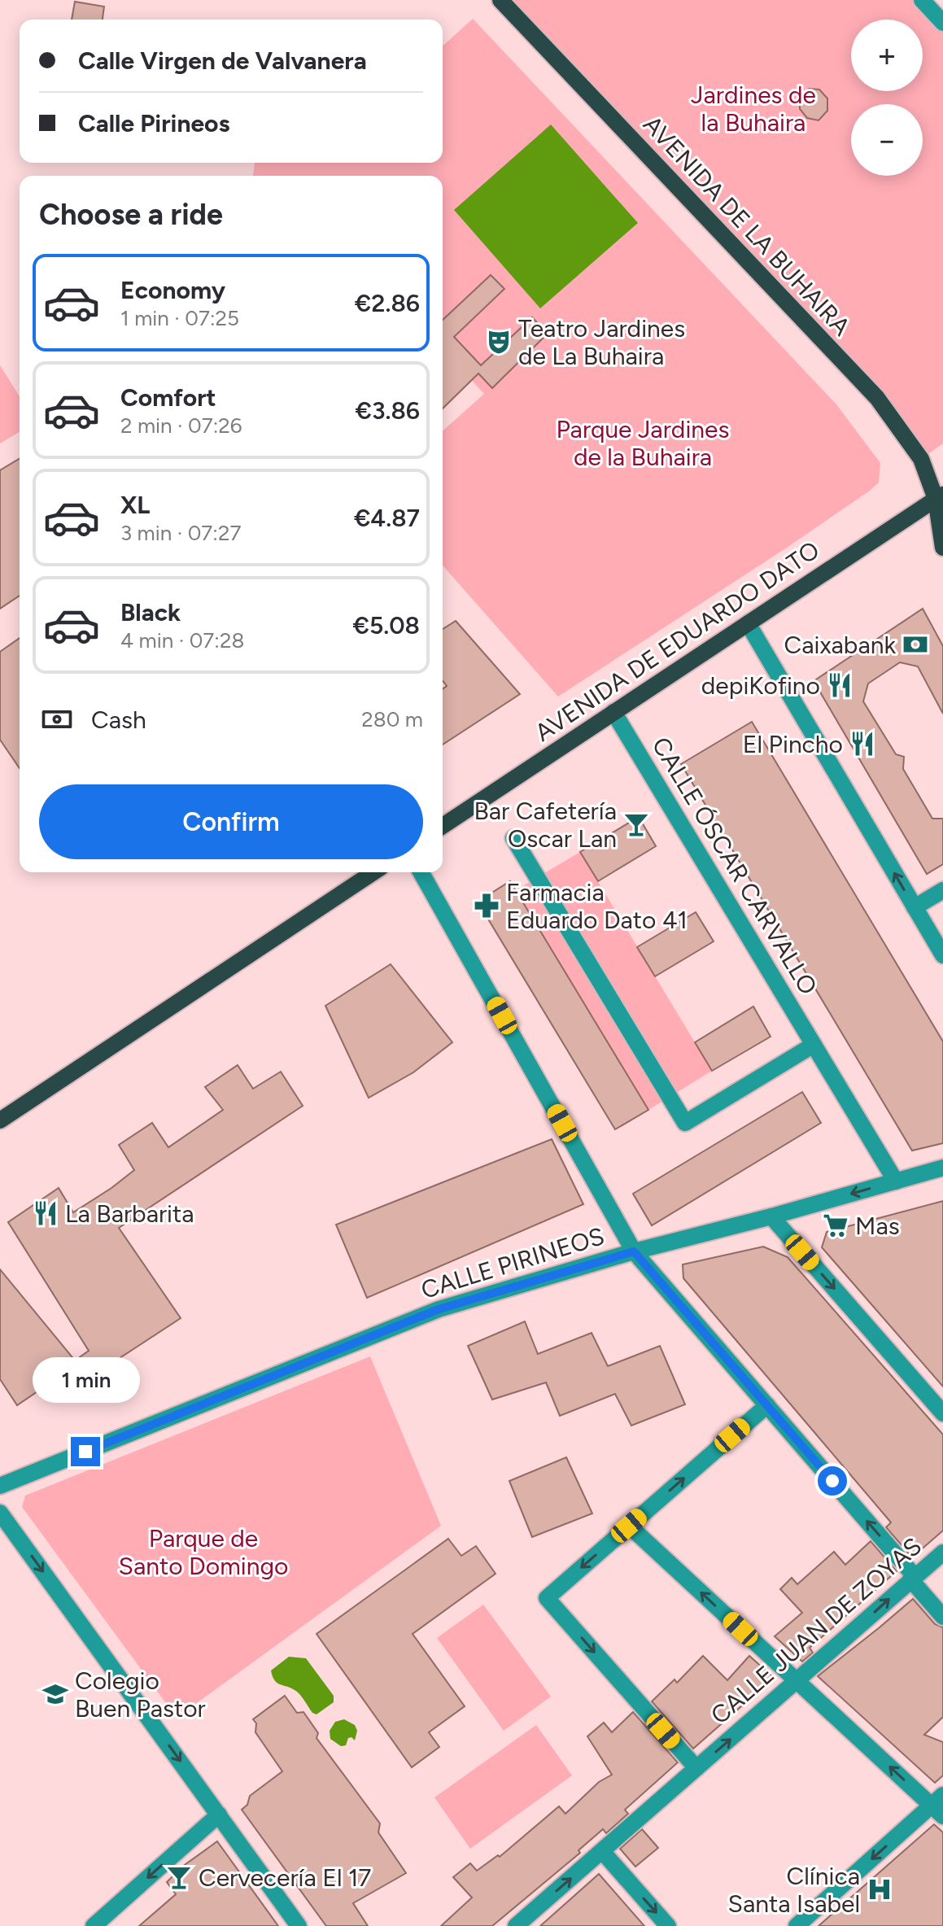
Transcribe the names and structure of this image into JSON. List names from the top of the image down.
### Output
{
  "streets": {
    "main road": ["AVENIDA DE LA BUHAIRA", "AVENIDA DE EDUARDO DATO"],
    "street": ["CALLE ÓSCAR CARVALLO", "CALLE PIRINEOS", "CALLE JUAN DE ZOYAS"]
  },
  "crossings": [
    ["AVENIDA DE LA BUHAIRA", "AVENIDA DE EDUARDO DATO"],
    ["AVENIDA DE EDUARDO DATO", "CALLE ÓSCAR CARVALLO"],
    ["CALLE ÓSCAR CARVALLO", "CALLE PIRINEOS"]
  ],
  "one_way": ["CALLE JUAN DE ZOYAS"],
  "parks": ["Jardines de la Buhaira", "Parque Jardines de la Buhaira", "Parque de Santo Domingo"],
  "places": {
    "theatre": ["Teatro Jardines de La Buhaira"],
    "bank": ["Caixabank"],
    "restaurant": ["depiKofino", "El Pincho", "La Barbarita"],
    "bar": ["Bar Cafetería Oscar Lan", "Cervecería El 17"],
    "pharmacy": ["Farmacia Eduardo Dato 41"],
    "supermarket": ["Mas"],
    "school or university": ["Colegio Buen Pastor"],
    "hospital": ["Clínica Santa Isabel"]
  },
  "page": {
    "map_buttons": ["+", "−"],
    "banner": ["Calle Virgen de Valvanera", "Calle Pirineos"],
    "heading": "Choose a ride",
    "list": [
      {
        "name": "Economy",
        "note": "1 min · 07:25",
        "value": "€2.86"
      },
      {
        "name": "Comfort",
        "note": "2 min · 07:26",
        "value": "€3.86"
      },
      {
        "name": "XL",
        "note": "3 min · 07:27",
        "value": "€4.87"
      },
      {
        "name": "Black",
        "note": "4 min · 07:28",
        "value": "€5.08"
      }
    ],
    "pay": ["Cash", "280 m"],
    "buttons": "Confirm",
    "bubble": "1 min"
  }
}
